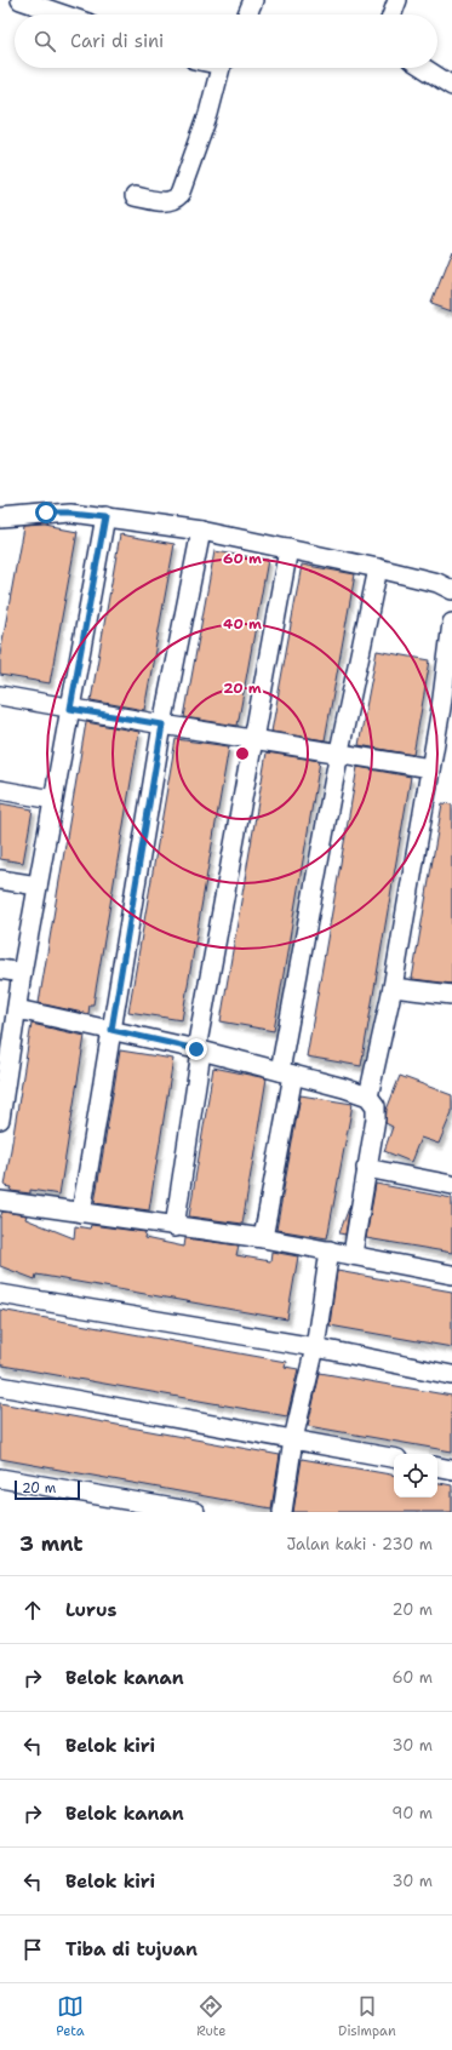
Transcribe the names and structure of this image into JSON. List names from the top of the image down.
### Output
{
  "scale_bar": "20 m",
  "page": {
    "search": "Cari di sini",
    "scale": "20 m",
    "heading": ["3 mnt", "Jalan kaki · 230 m"],
    "list": [
      ["Lurus", "20 m"],
      ["Belok kanan", "60 m"],
      ["Belok kiri", "30 m"],
      ["Belok kanan", "90 m"],
      ["Belok kiri", "30 m"],
      "Tiba di tujuan"
    ],
    "nav": ["Peta", "Rute", "Disimpan"]
  },
  "rings": ["60 m", "40 m", "20 m"]
}
